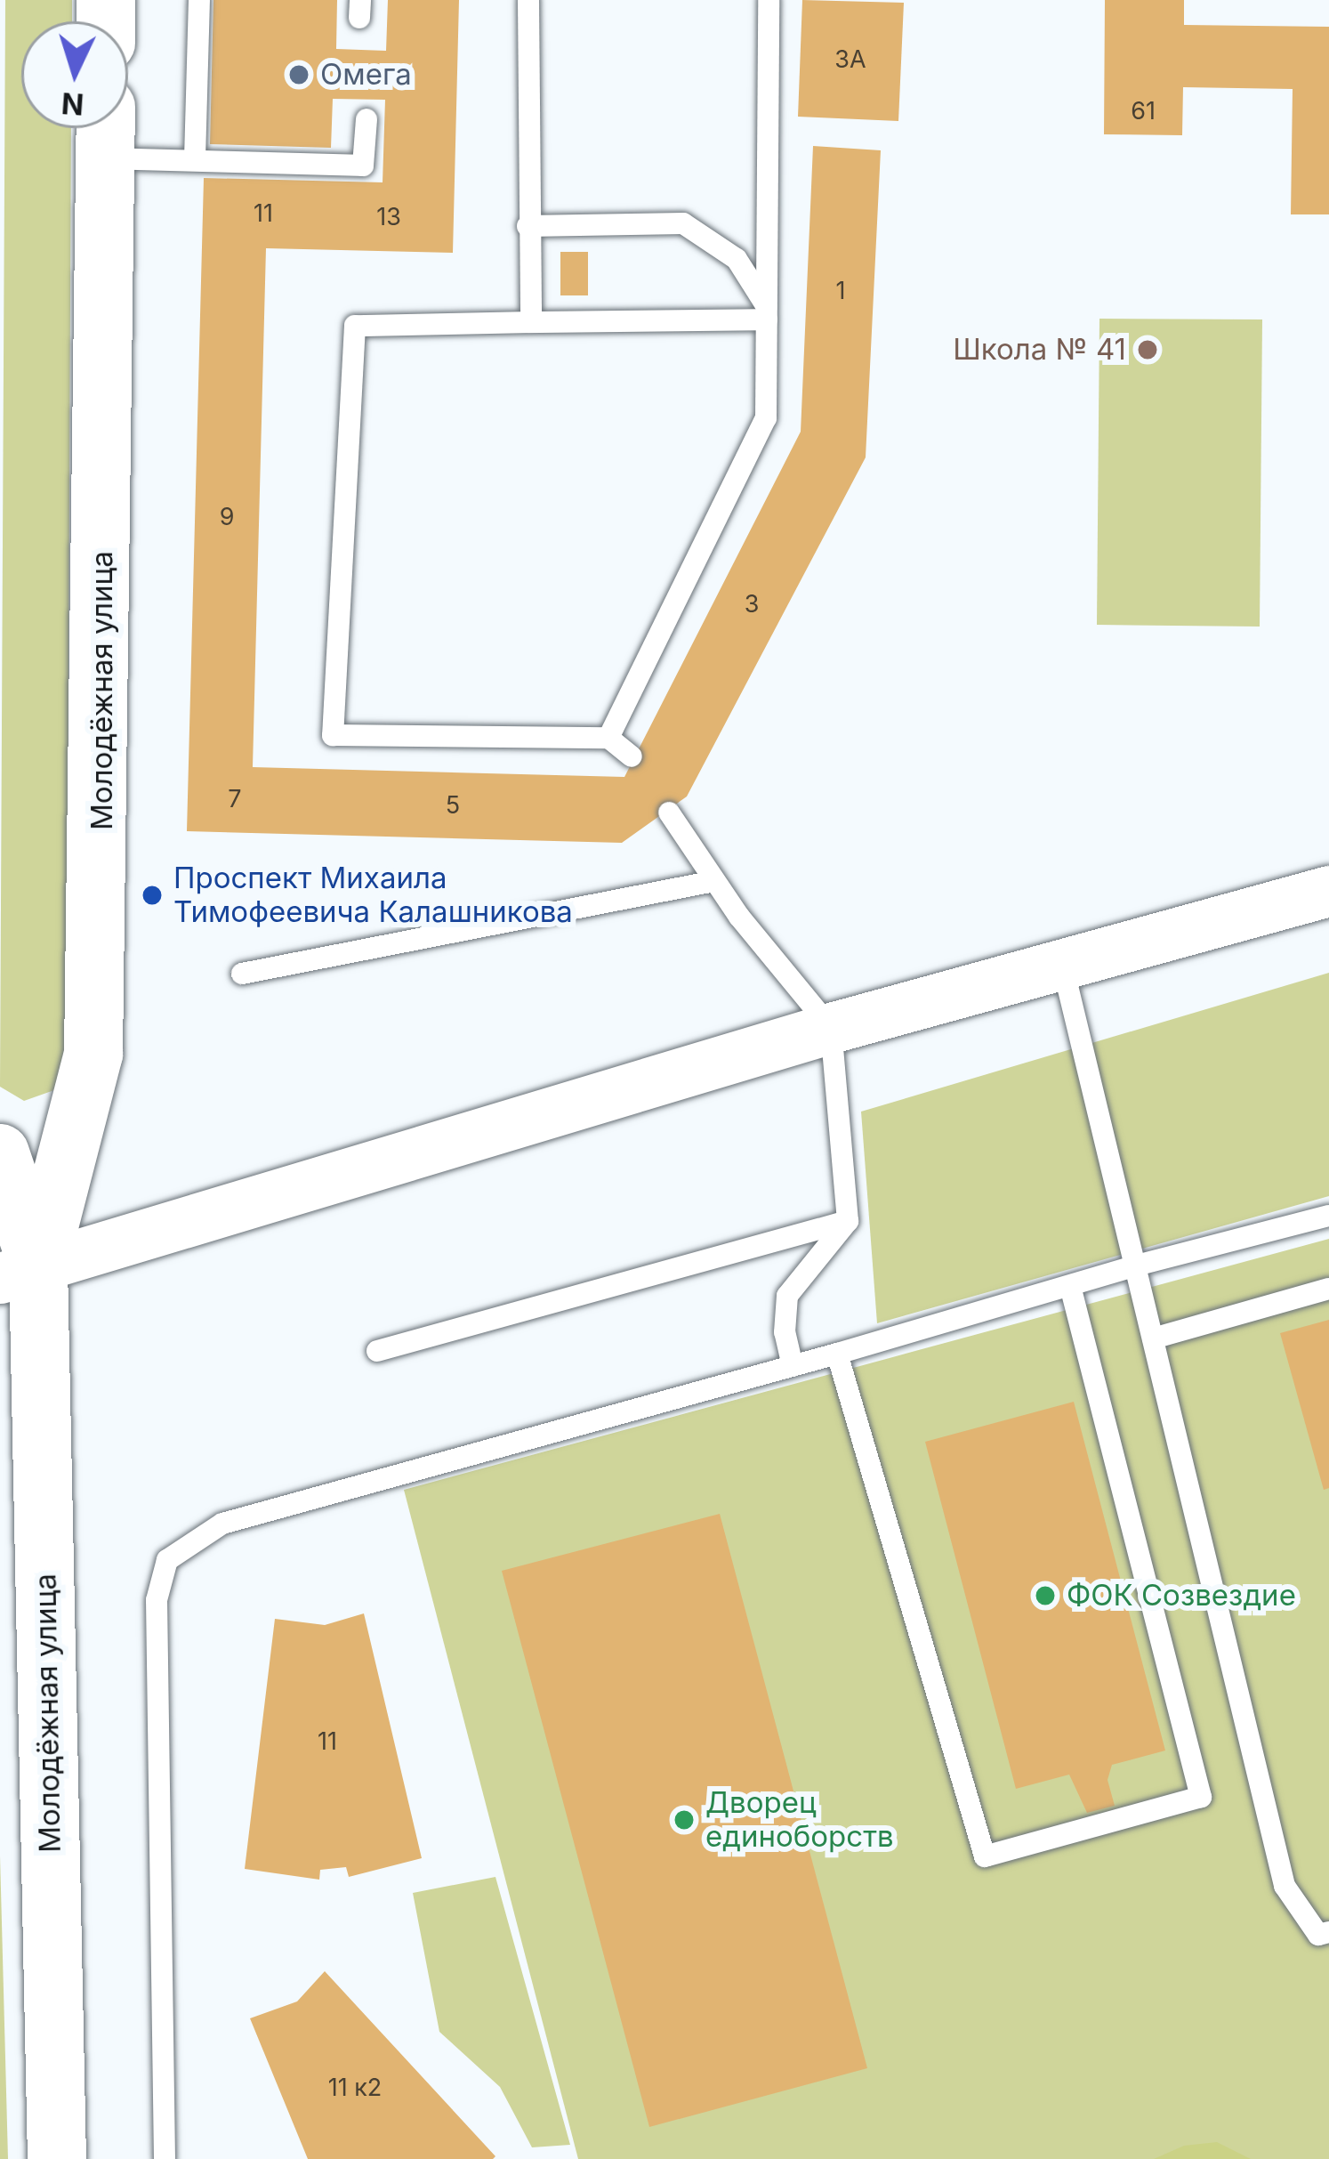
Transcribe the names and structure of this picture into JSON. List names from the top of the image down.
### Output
{
  "streets": {
    "main road": ["Молодёжная улица"]
  },
  "places": [
    "Омега",
    "Школа № 41",
    "Проспект Михаила Тимофеевича Калашникова",
    "ФОК Созвездие",
    "Дворец единоборств"
  ],
  "house_numbers": [
    "3А",
    "61",
    "11",
    "13",
    "1",
    "9",
    "3",
    "7",
    "5",
    "11",
    "11 к2"
  ],
  "north": "bottom"
}
